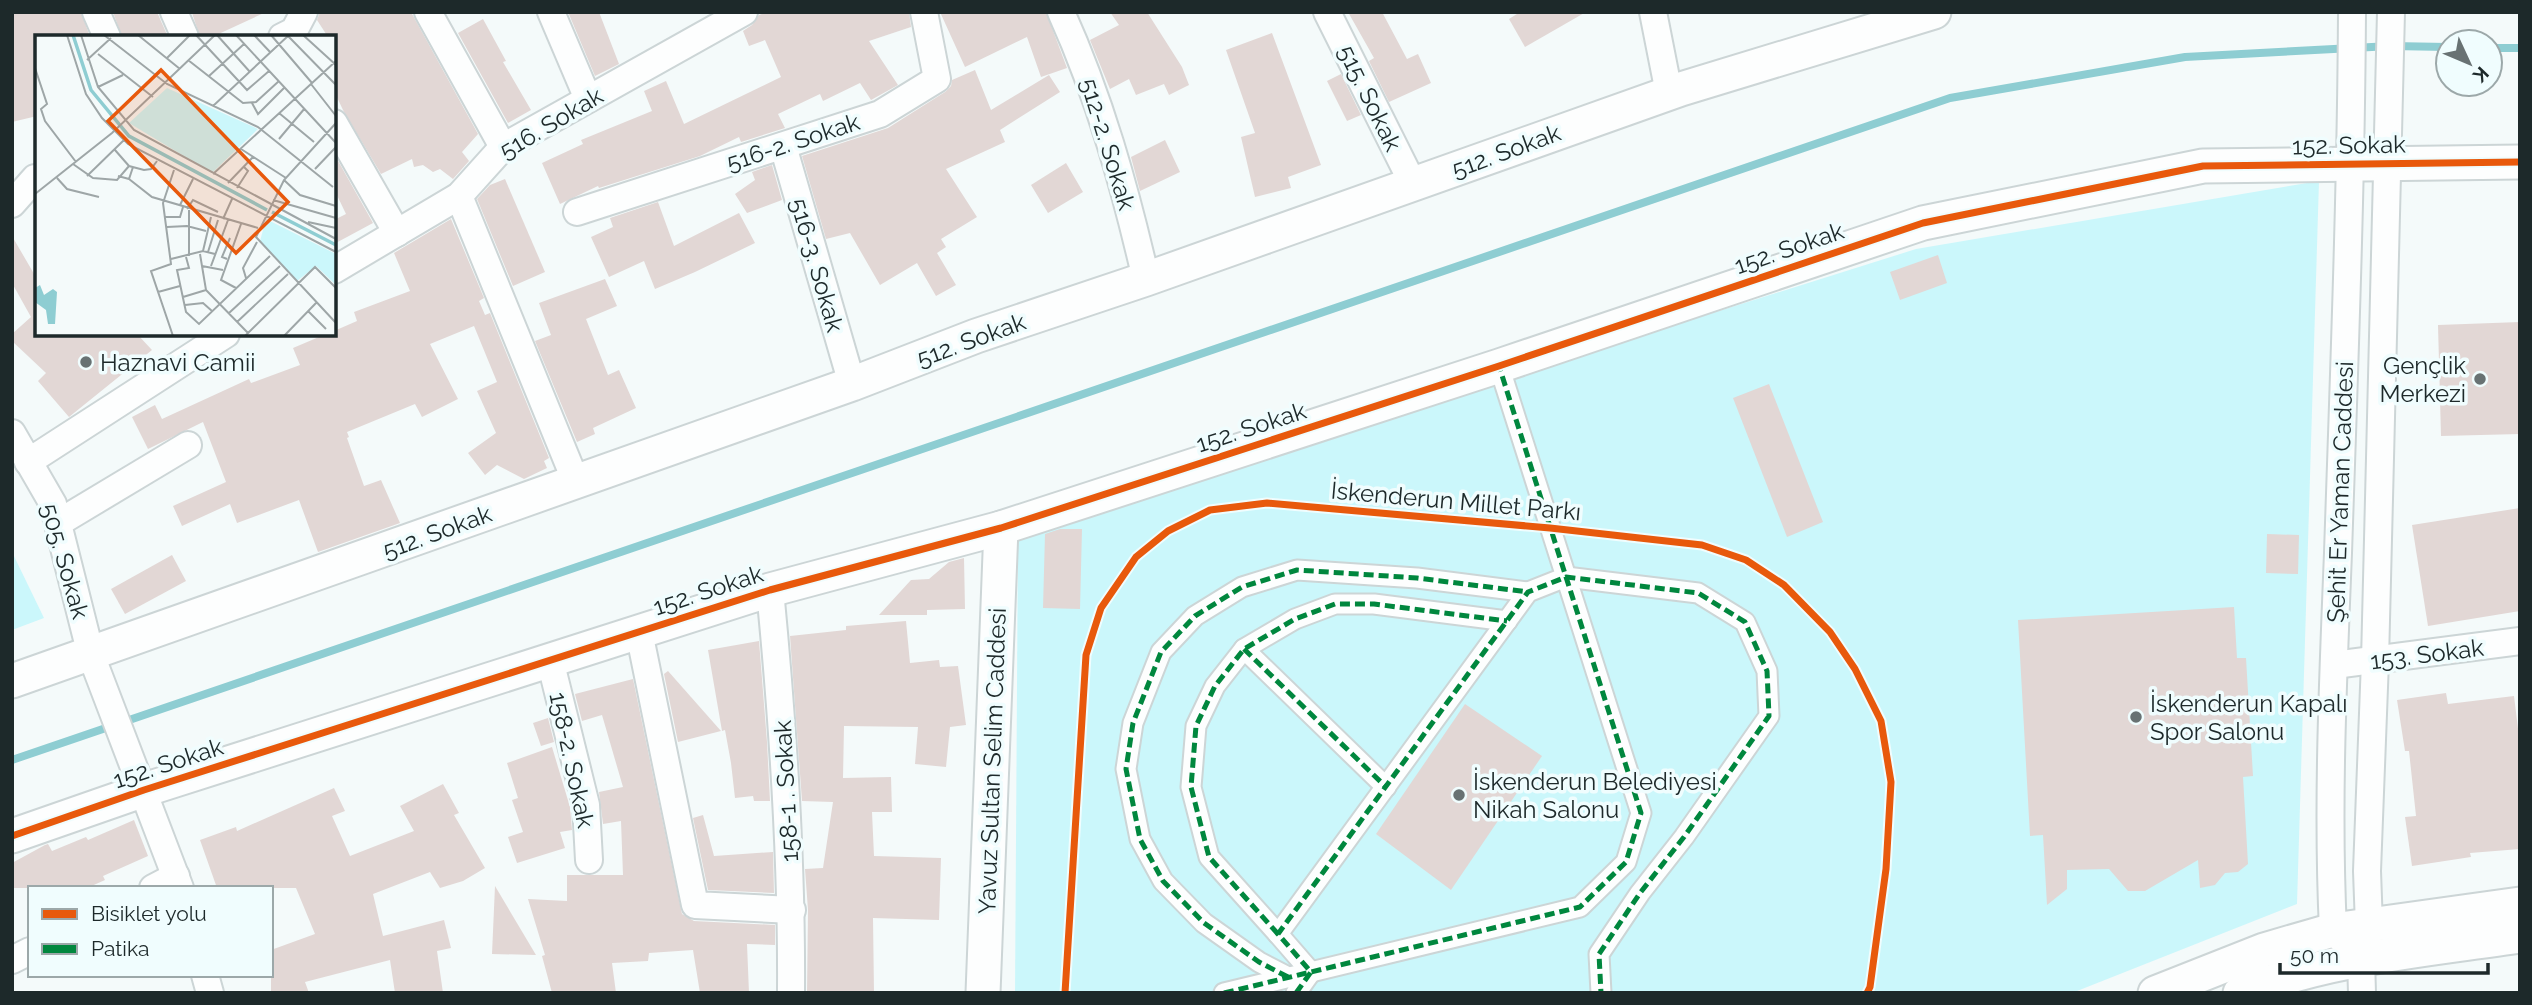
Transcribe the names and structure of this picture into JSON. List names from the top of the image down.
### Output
{
  "streets": {
    "street": [
      "515. Sokak",
      "516. Sokak",
      "516-2. Sokak",
      "512-2. Sokak",
      "152. Sokak",
      "512. Sokak",
      "516-3. Sokak",
      "Şehit Er Yaman Caddesi",
      "505. Sokak",
      "153. Sokak",
      "158-2. Sokak",
      "Yavuz Sultan Selim Caddesi",
      "158-1 . Sokak"
    ],
    "cycle path": ["İskenderun Millet Parkı"]
  },
  "crossings": [
    ["515. Sokak", "512. Sokak"],
    ["516-2. Sokak", "516-3. Sokak"],
    ["512-2. Sokak", "512. Sokak"],
    ["152. Sokak", "Şehit Er Yaman Caddesi"],
    ["152. Sokak", "505. Sokak"],
    ["152. Sokak", "158-2. Sokak"],
    ["152. Sokak", "Yavuz Sultan Selim Caddesi"],
    ["152. Sokak", "158-1 . Sokak"],
    ["512. Sokak", "516-3. Sokak"],
    ["512. Sokak", "505. Sokak"],
    ["Şehit Er Yaman Caddesi", "153. Sokak"]
  ],
  "places": [
    "Haznavi Camii",
    "Gençlik Merkezi",
    "İskenderun Kapalı Spor Salonu",
    "İskenderun Belediyesi Nikah Salonu"
  ],
  "legend": ["Bisiklet yolu", "Patika"],
  "scale_bar": "50 m",
  "north": "bottom right"
}
